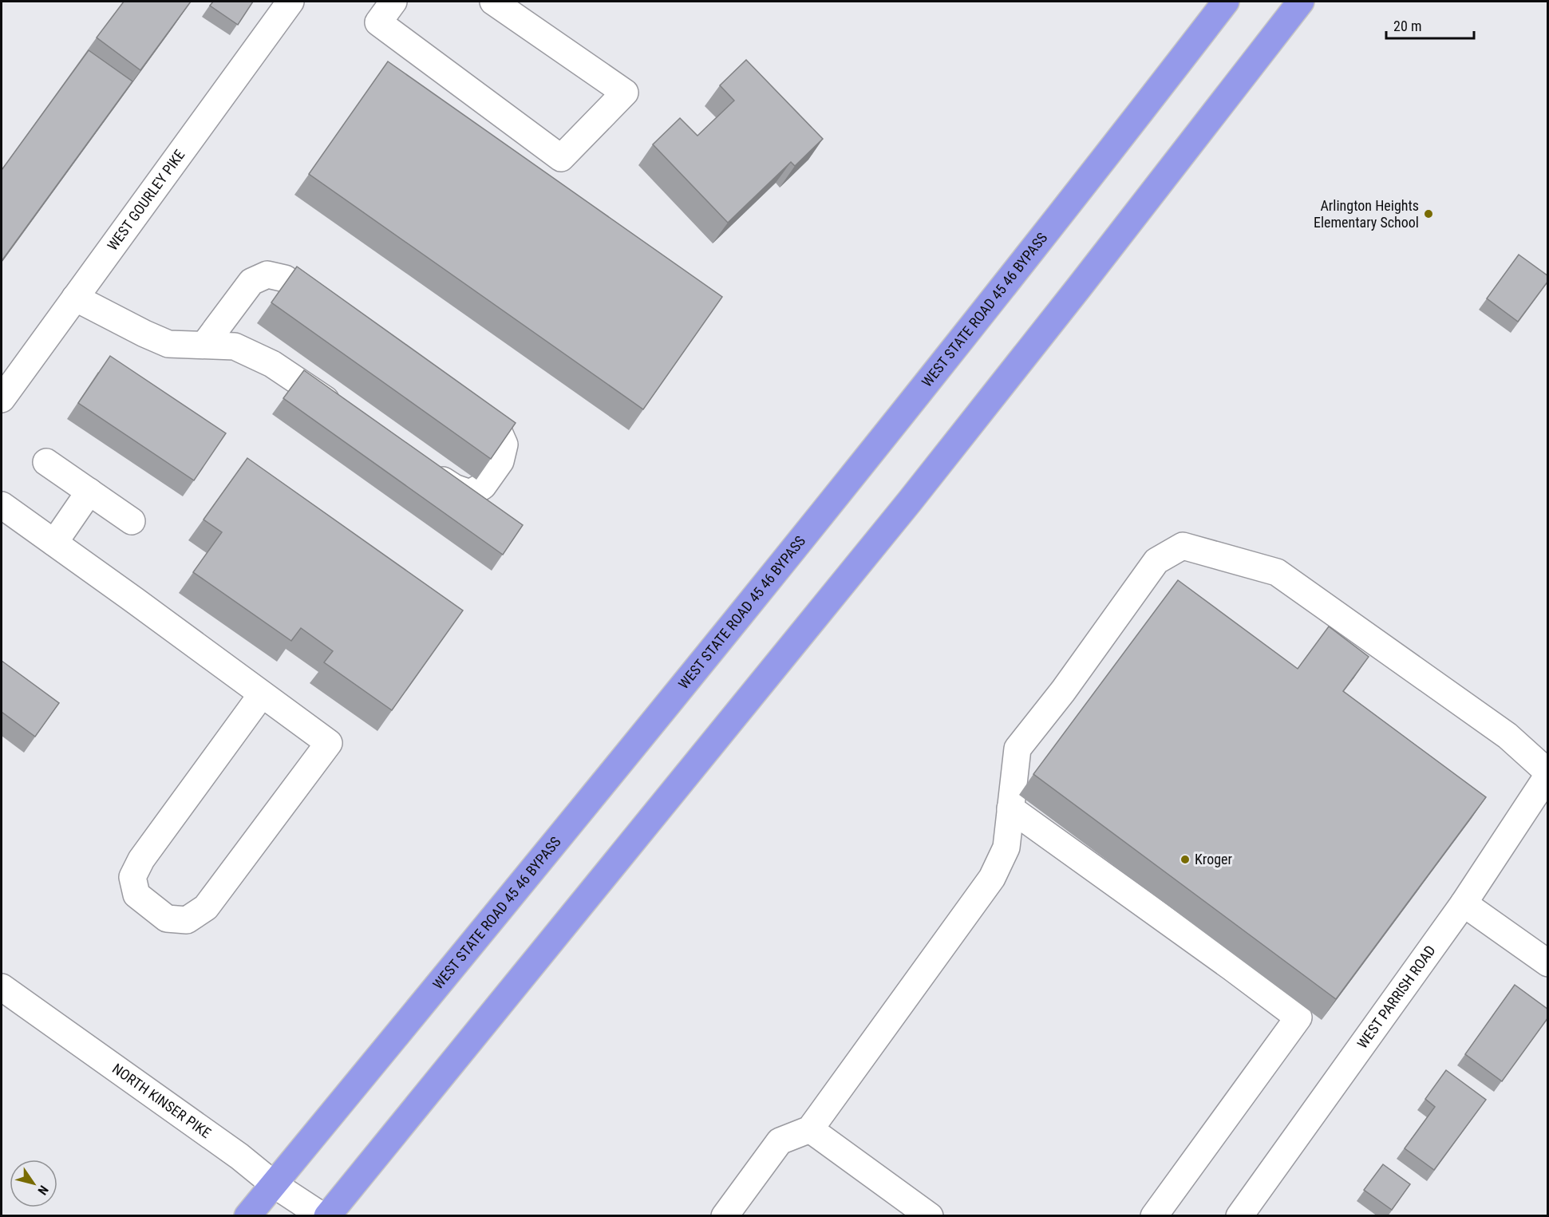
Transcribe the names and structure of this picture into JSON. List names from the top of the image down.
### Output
{
  "streets": {
    "highway": ["WEST STATE ROAD 45 46 BYPASS"],
    "street": ["WEST GOURLEY PIKE", "WEST PARRISH ROAD", "NORTH KINSER PIKE"]
  },
  "crossings": [
    ["WEST STATE ROAD 45 46 BYPASS", "NORTH KINSER PIKE"]
  ],
  "places": ["Arlington Heights Elementary School", "Kroger"],
  "scale_bar": "20 m",
  "north": "bottom right"
}
